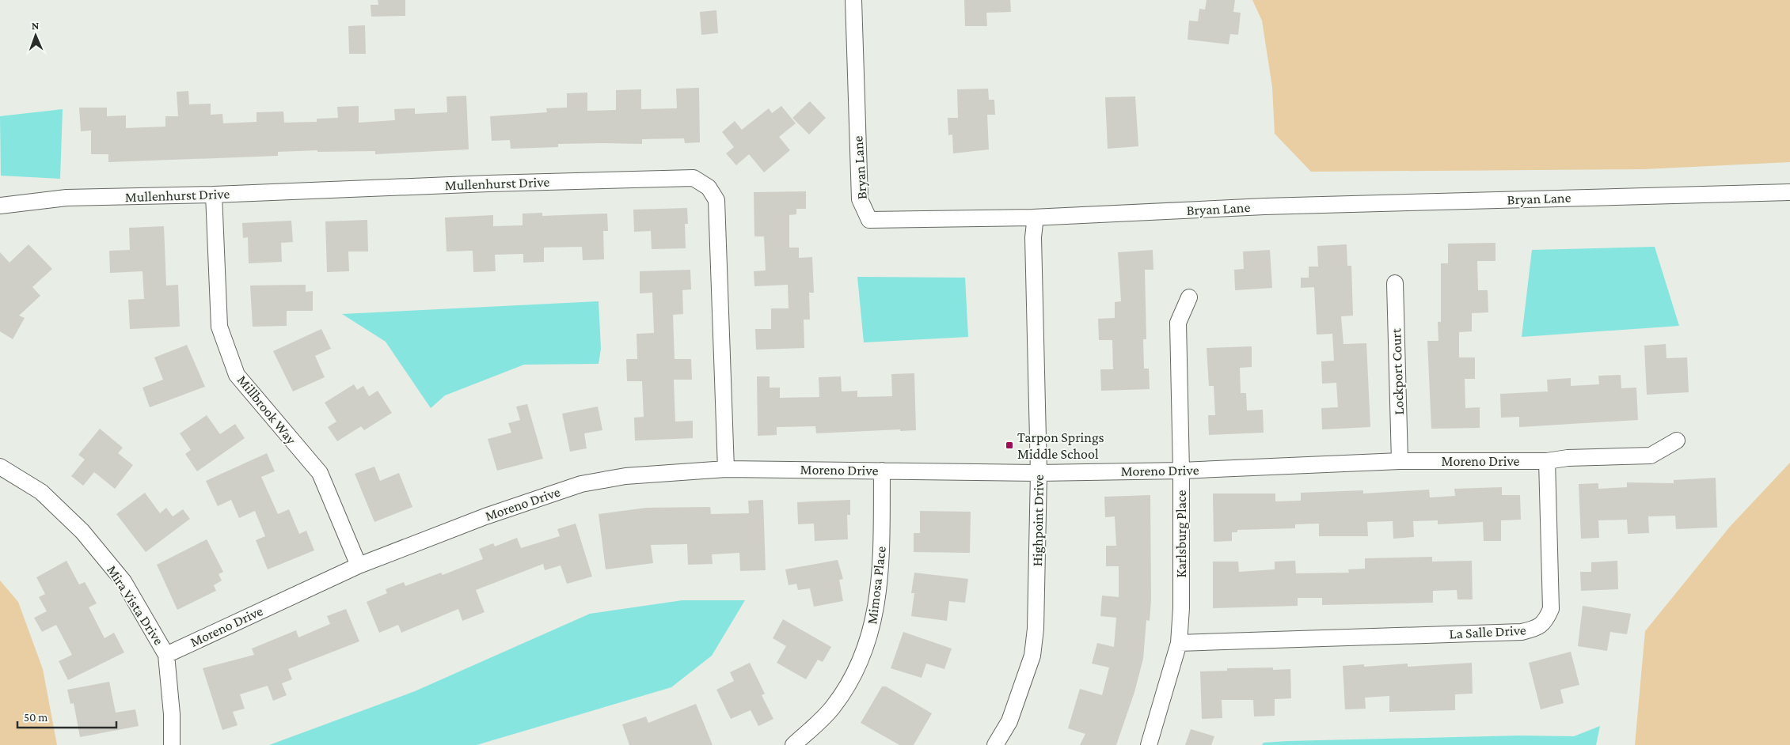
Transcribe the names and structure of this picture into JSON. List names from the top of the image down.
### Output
{
  "streets": {
    "street": [
      "Bryan Lane",
      "Mullenhurst Drive",
      "Lockport Court",
      "Millbrook Way",
      "Moreno Drive",
      "Highpoint Drive",
      "Karlsburg Place",
      "Mimosa Place",
      "Mira Vista Drive",
      "La Salle Drive"
    ]
  },
  "crossings": [
    ["Bryan Lane", "Highpoint Drive"],
    ["Mullenhurst Drive", "Millbrook Way"],
    ["Mullenhurst Drive", "Moreno Drive"],
    ["Lockport Court", "Moreno Drive"],
    ["Millbrook Way", "Moreno Drive"],
    ["Moreno Drive", "Highpoint Drive"],
    ["Moreno Drive", "Karlsburg Place"],
    ["Moreno Drive", "Mimosa Place"],
    ["Moreno Drive", "Mira Vista Drive"],
    ["Moreno Drive", "La Salle Drive"],
    ["Karlsburg Place", "La Salle Drive"]
  ],
  "places": {
    "transit": ["Tarpon Springs Middle School"]
  },
  "scale_bar": "50 m",
  "north": "top"
}
